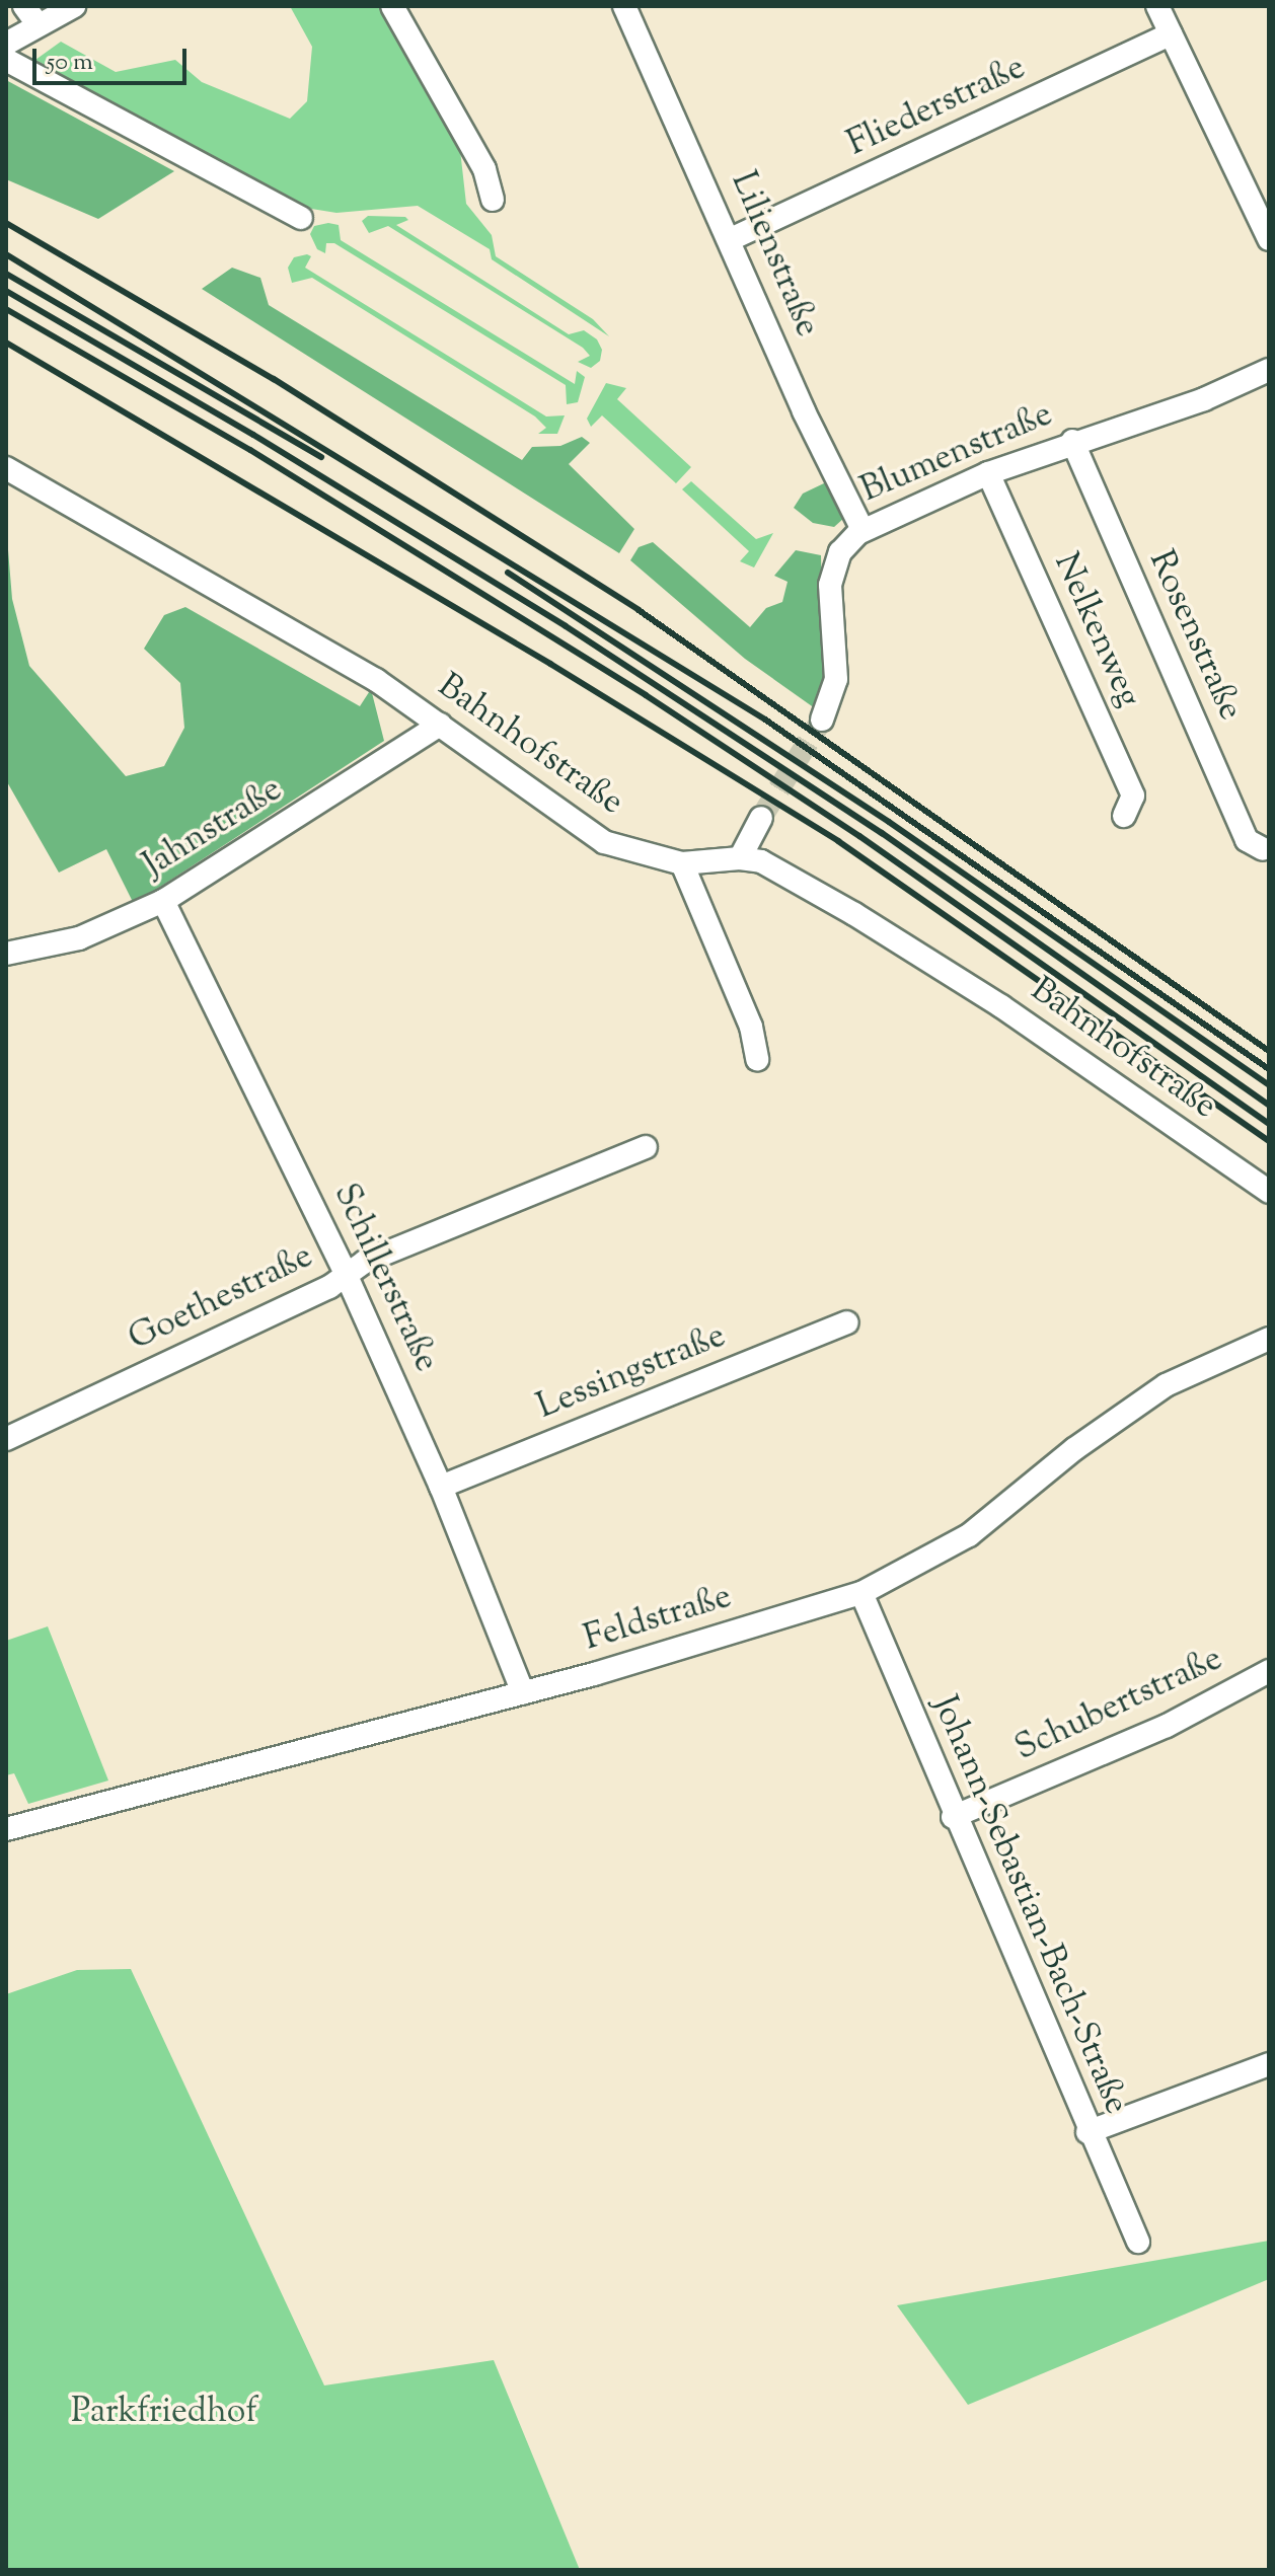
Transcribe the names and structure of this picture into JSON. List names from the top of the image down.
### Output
{
  "streets": {
    "street": [
      "Fliederstraße",
      "Lilienstraße",
      "Blumenstraße",
      "Nelkenweg",
      "Rosenstraße",
      "Bahnhofstraße",
      "Jahnstraße",
      "Schillerstraße",
      "Goethestraße",
      "Lessingstraße",
      "Feldstraße",
      "Schubertstraße",
      "Johann-Sebastian-Bach-Straße"
    ]
  },
  "crossings": [
    ["Fliederstraße", "Lilienstraße"],
    ["Lilienstraße", "Blumenstraße"],
    ["Blumenstraße", "Nelkenweg"],
    ["Blumenstraße", "Rosenstraße"],
    ["Bahnhofstraße", "Jahnstraße"],
    ["Jahnstraße", "Schillerstraße"],
    ["Schillerstraße", "Goethestraße"],
    ["Schillerstraße", "Lessingstraße"],
    ["Schillerstraße", "Feldstraße"],
    ["Feldstraße", "Johann-Sebastian-Bach-Straße"],
    ["Schubertstraße", "Johann-Sebastian-Bach-Straße"]
  ],
  "parks": ["Parkfriedhof"],
  "scale_bar": "50 m"
}
